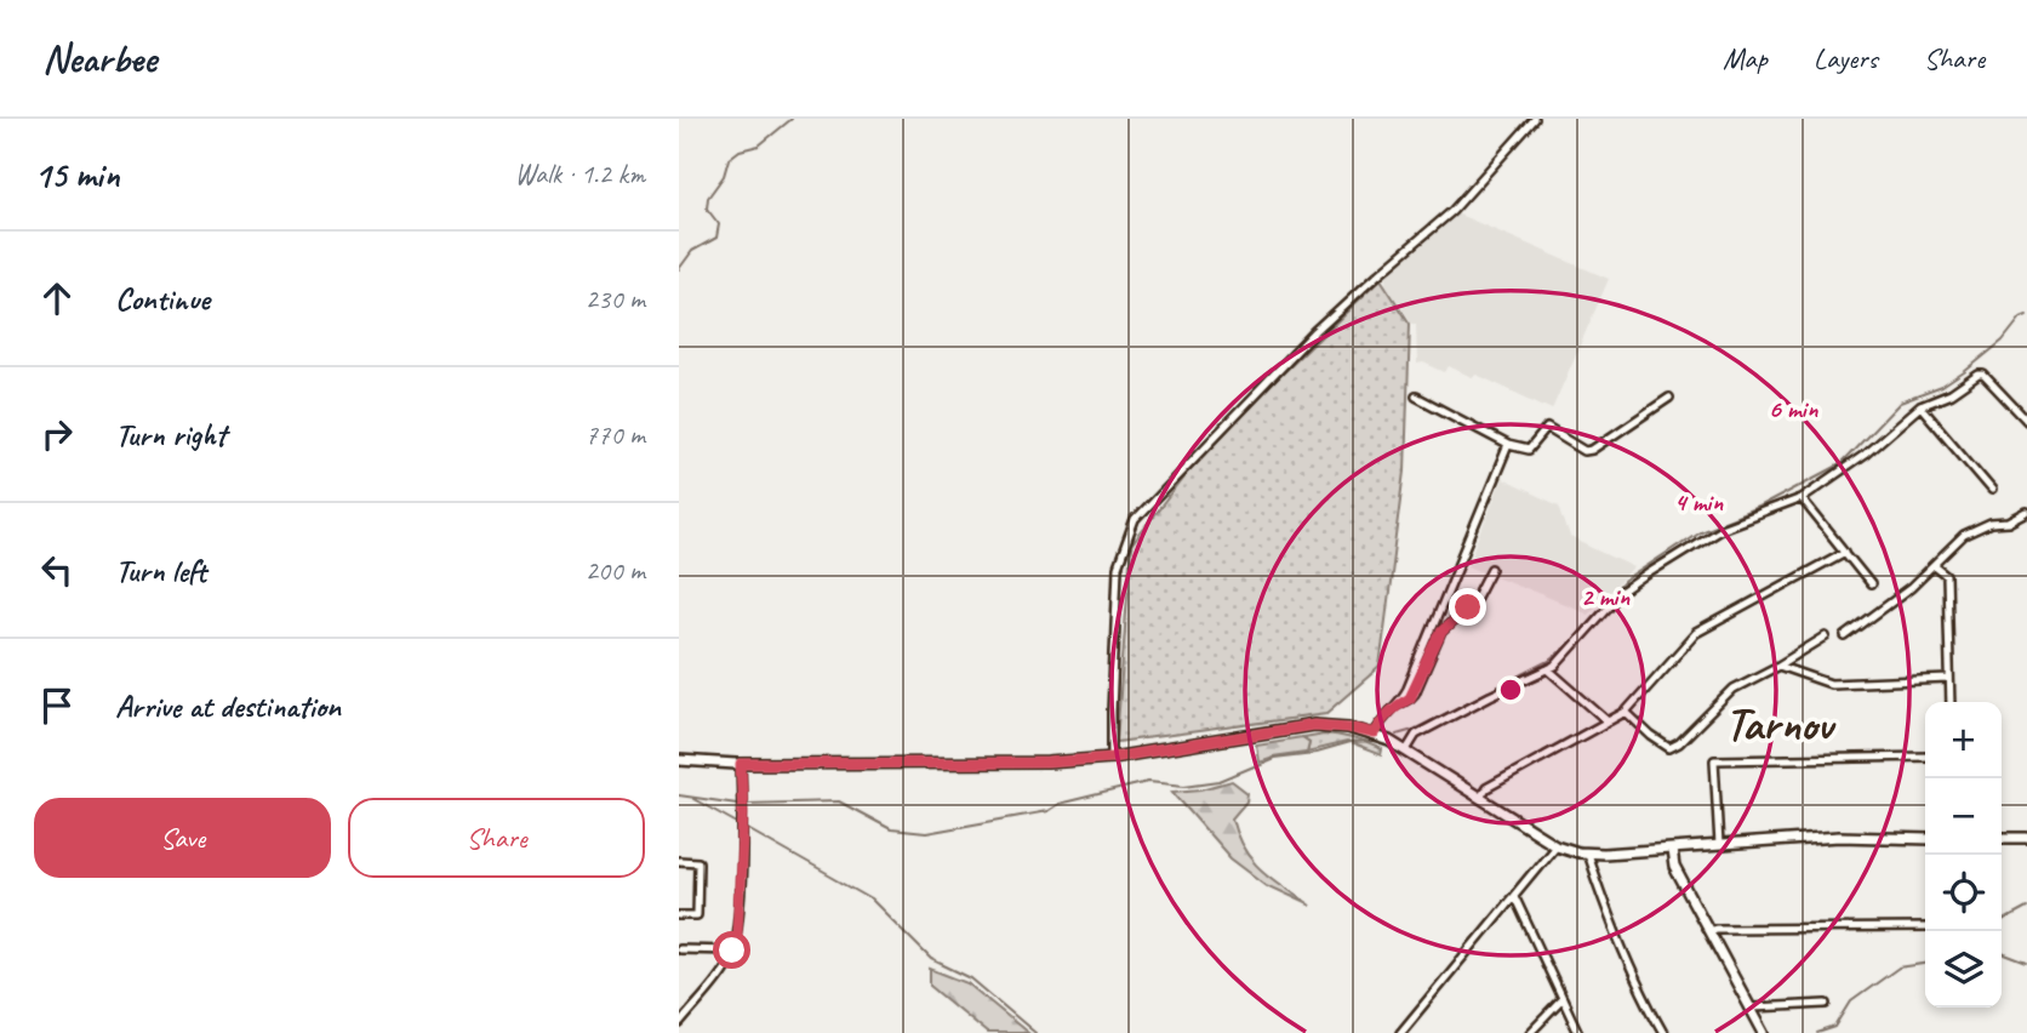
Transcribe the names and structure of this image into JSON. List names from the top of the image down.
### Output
{
  "districts": ["Tarnov"],
  "page": {
    "header": "Nearbee",
    "nav": ["Map", "Layers", "Share"],
    "heading": ["15 min", "Walk · 1.2 km"],
    "list": [
      ["Continue", "230 m"],
      ["Turn right", "770 m"],
      ["Turn left", "200 m"],
      "Arrive at destination"
    ],
    "map_buttons": ["+", "−"],
    "buttons": ["Save", "Share"]
  },
  "rings": ["6 min", "4 min", "2 min"]
}
